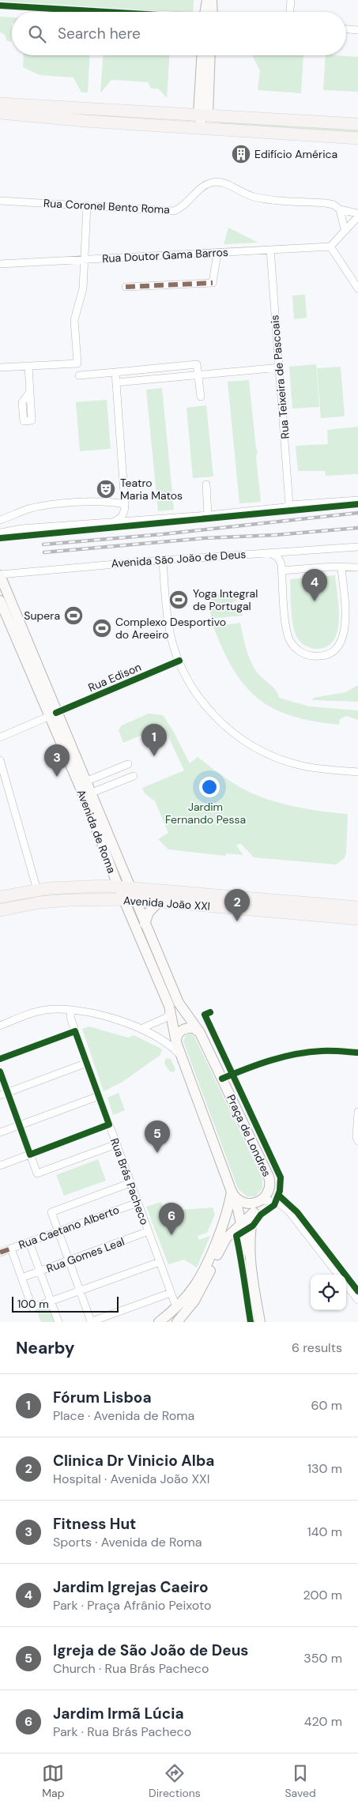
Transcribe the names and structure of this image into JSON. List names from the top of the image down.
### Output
{
  "streets": {
    "main road": ["Avenida de Roma", "Avenida João XXI", "Praça de Londres"],
    "street": [
      "Rua Coronel Bento Roma",
      "Rua Doutor Gama Barros",
      "Rua Teixeira de Pascoais",
      "Avenida São João de Deus",
      "Rua Edison",
      "Rua Brás Pacheco",
      "Rua Caetano Alberto",
      "Rua Gomes Leal"
    ]
  },
  "crossings": [
    ["Rua Doutor Gama Barros", "Rua Teixeira de Pascoais"],
    ["Avenida São João de Deus", "Avenida de Roma"],
    ["Avenida de Roma", "Avenida João XXI"],
    ["Avenida de Roma", "Praça de Londres"],
    ["Rua Brás Pacheco", "Rua Caetano Alberto"],
    ["Rua Brás Pacheco", "Rua Gomes Leal"]
  ],
  "parks": ["Jardim Fernando Pessa"],
  "places": {
    "building": ["Edifício América"],
    "theatre": ["Teatro Maria Matos"],
    "sports": ["Yoga Integral de Portugal", "Supera", "Complexo Desportivo do Areeiro"]
  },
  "scale_bar": "100 m",
  "page": {
    "search": "Search here",
    "pins": [
      "4",
      "1",
      "3",
      "2",
      "5",
      "6"
    ],
    "scale": "100 m",
    "heading": ["Nearby", "6 results"],
    "list": [
      {
        "mark": "1",
        "name": "Fórum Lisboa",
        "note": "Place · Avenida de Roma",
        "value": "60 m"
      },
      {
        "mark": "2",
        "name": "Clinica Dr Vinicio Alba",
        "note": "Hospital · Avenida João XXI",
        "value": "130 m"
      },
      {
        "mark": "3",
        "name": "Fitness Hut",
        "note": "Sports · Avenida de Roma",
        "value": "140 m"
      },
      {
        "mark": "4",
        "name": "Jardim Igrejas Caeiro",
        "note": "Park · Praça Afrânio Peixoto",
        "value": "200 m"
      },
      {
        "mark": "5",
        "name": "Igreja de São João de Deus",
        "note": "Church · Rua Brás Pacheco",
        "value": "350 m"
      },
      {
        "mark": "6",
        "name": "Jardim Irmã Lúcia",
        "note": "Park · Rua Brás Pacheco",
        "value": "420 m"
      }
    ],
    "nav": ["Map", "Directions", "Saved"]
  }
}
